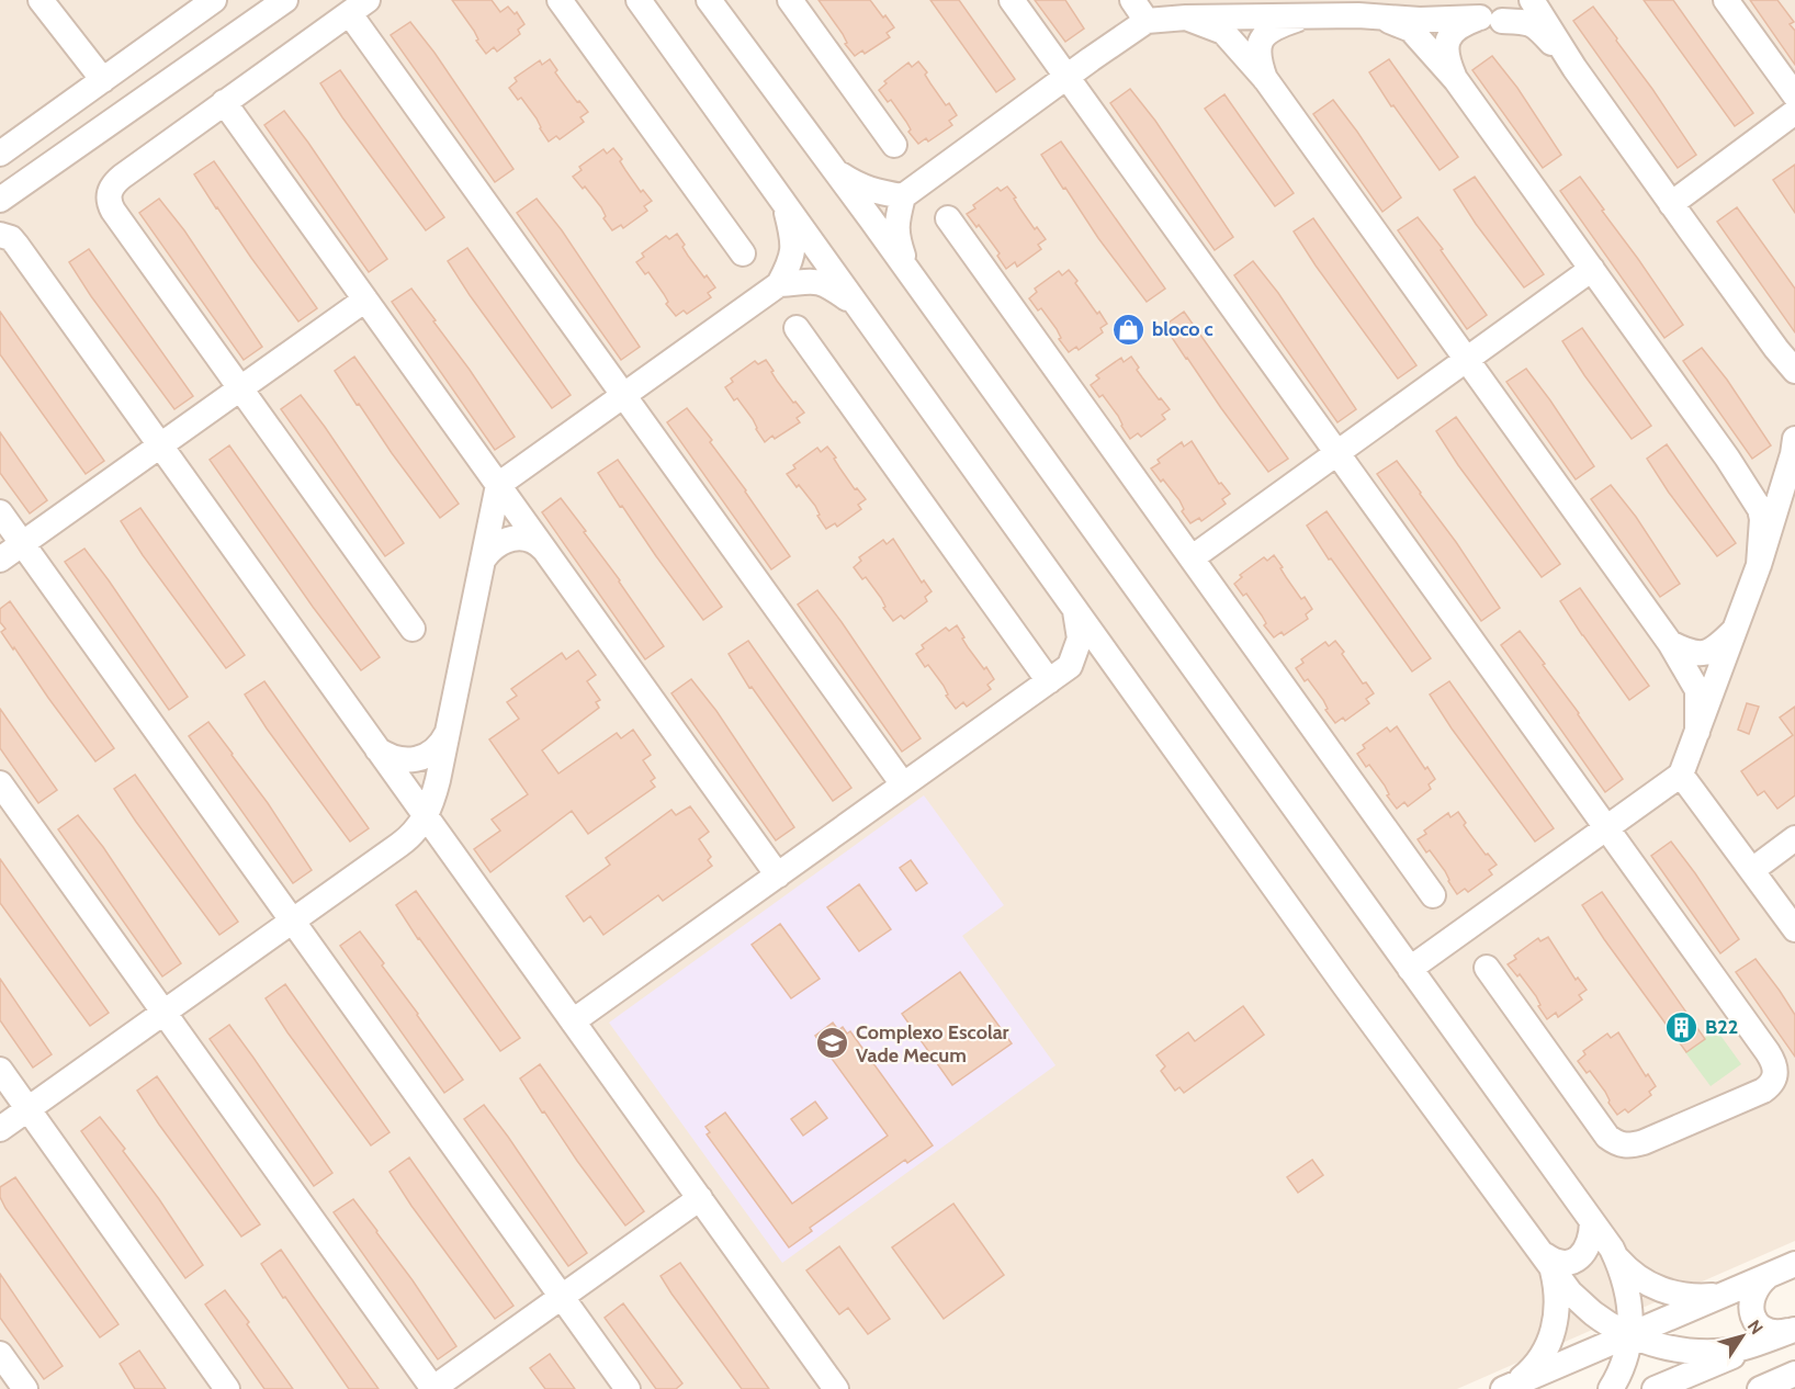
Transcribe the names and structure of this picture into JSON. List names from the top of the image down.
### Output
{
  "places": {
    "shop": ["bloco c"],
    "building": ["B22"],
    "school or university": ["Complexo Escolar Vade Mecum"]
  },
  "north": "top right"
}
